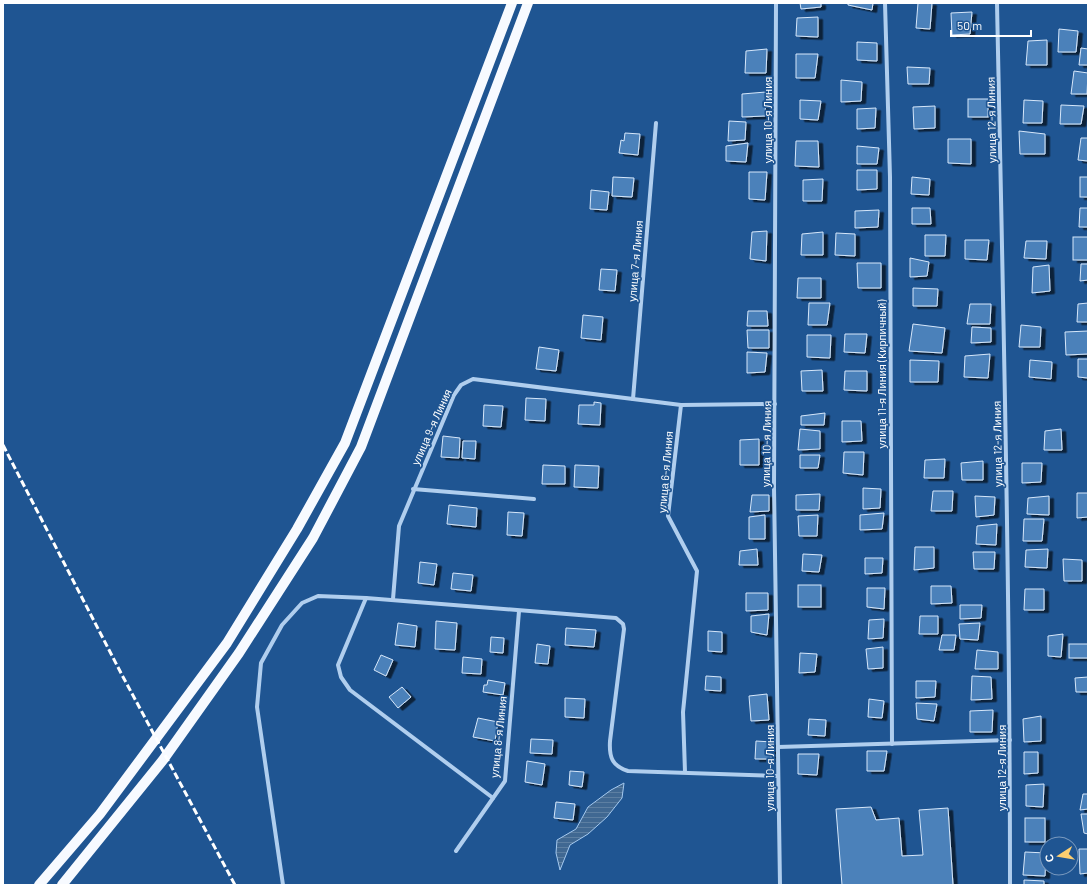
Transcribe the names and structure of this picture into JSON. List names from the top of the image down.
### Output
{
  "streets": {
    "street": [
      "улица 10-я Линия",
      "улица 12-я Линия",
      "улица 7-я Линия",
      "улица 11-я Линия (Кирпичный)",
      "улица 9-я Линия",
      "улица 6-я Линия",
      "улица 8-я Линия"
    ]
  },
  "crossings": [
    ["улица 7-я Линия", "улица 9-я Линия"],
    ["улица 9-я Линия", "улица 6-я Линия"]
  ],
  "scale_bar": "50 m",
  "north": "left"
}
